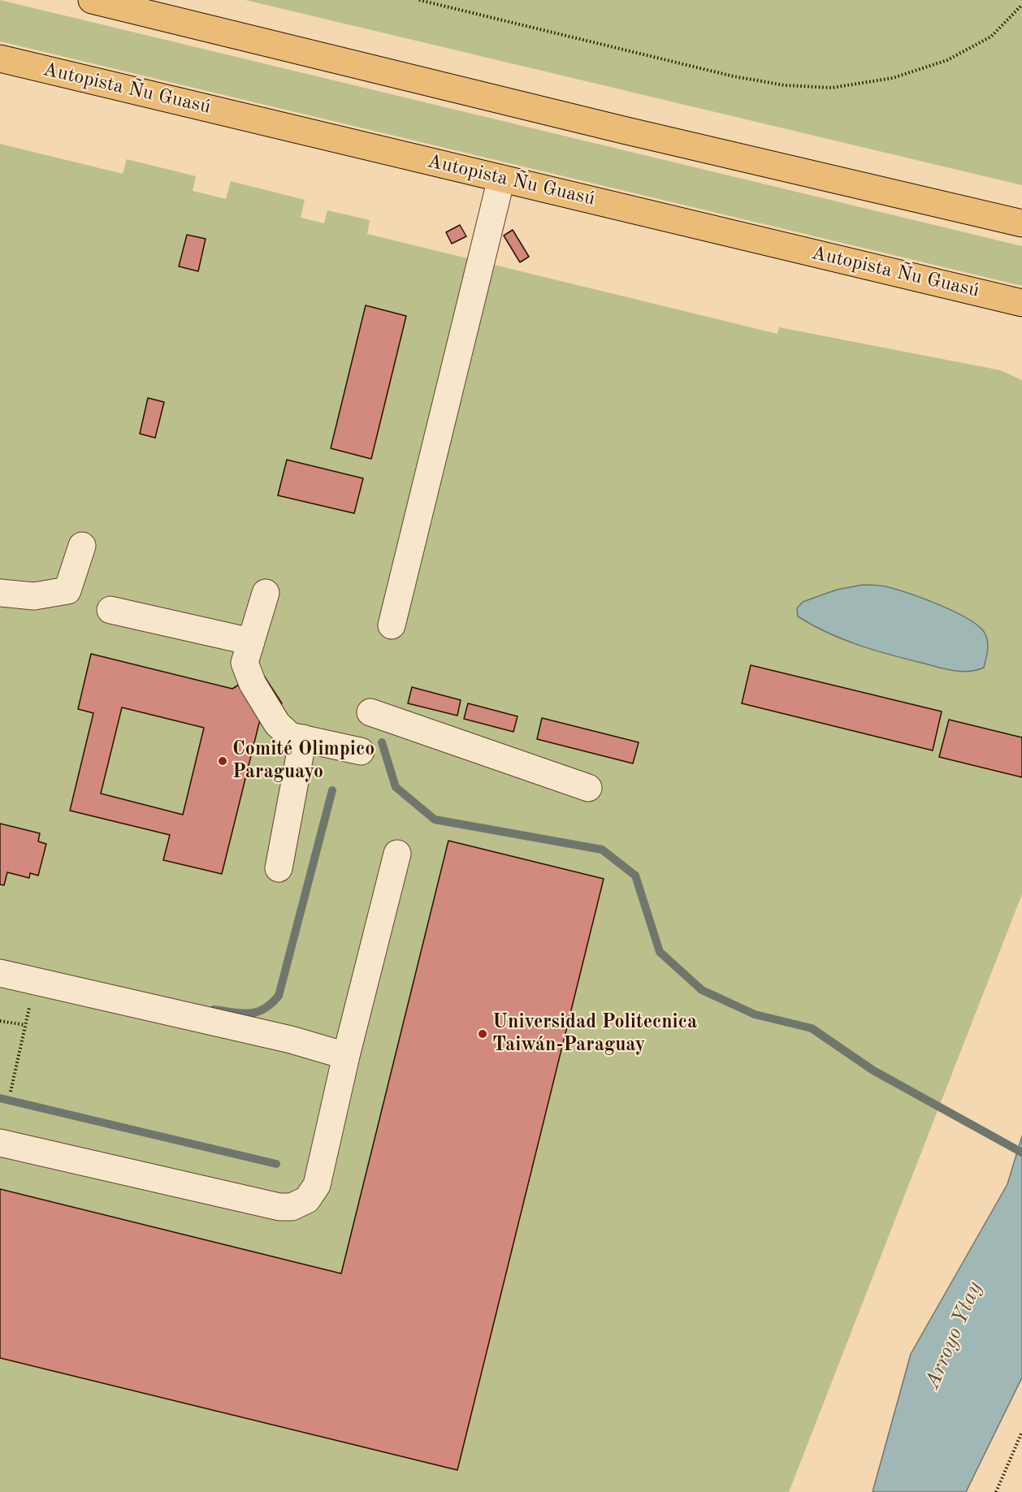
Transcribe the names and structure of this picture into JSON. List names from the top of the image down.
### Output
{
  "streets": {
    "highway": ["Autopista Ñu Guasú"]
  },
  "water": ["Arroyo Ytay"],
  "places": ["Comité Olimpico Paraguayo", "Universidad Politecnica Taiwán-Paraguay"]
}
